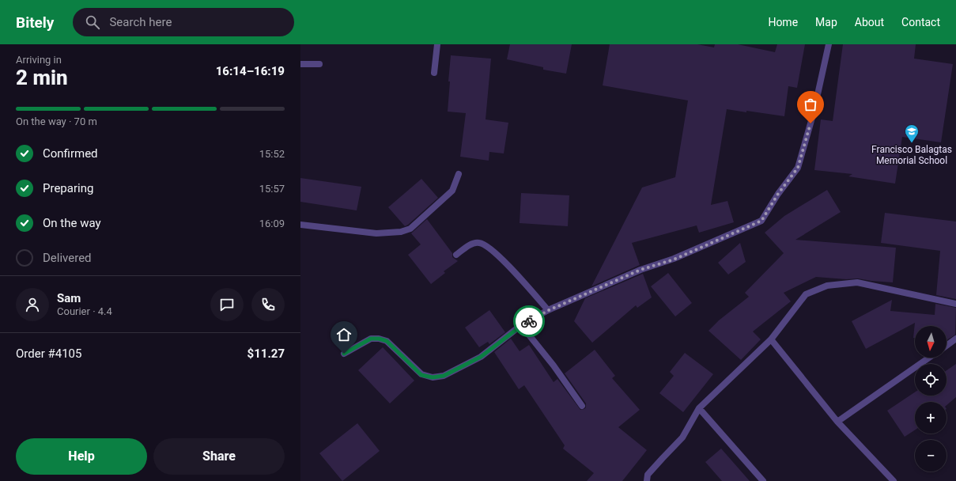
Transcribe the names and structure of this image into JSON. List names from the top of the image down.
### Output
{
  "places": {
    "school or university": ["Francisco Balagtas Memorial School"]
  },
  "north": "bottom",
  "page": {
    "header": "Bitely",
    "search": "Search here",
    "nav": [
      "Home",
      "Map",
      "About",
      "Contact"
    ],
    "heading": ["2 min", "Arriving in", "16:14–16:19"],
    "panel": [
      "Sam",
      "Courier · 4.4",
      "Order #4105",
      "$11.27"
    ],
    "bar": "On the way · 70 m",
    "list": [
      ["Confirmed", "15:52"],
      ["Preparing", "15:57"],
      ["On the way", "16:09"],
      "Delivered"
    ],
    "map_buttons": ["+", "−"],
    "buttons": ["Help", "Share"]
  }
}
